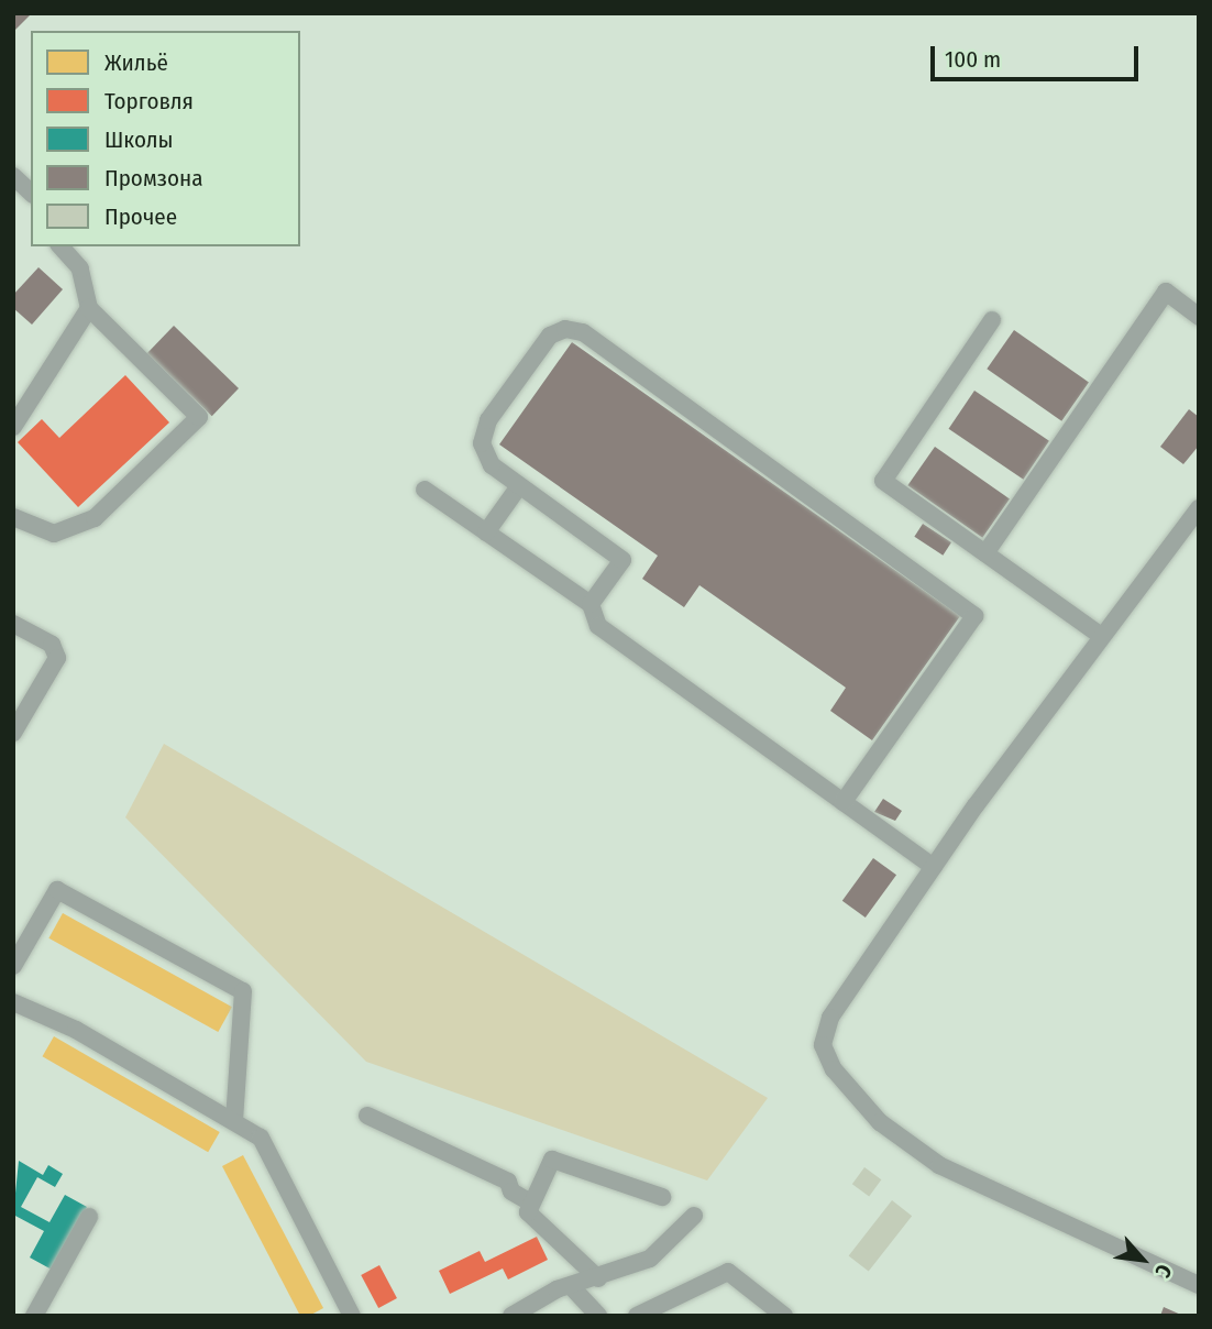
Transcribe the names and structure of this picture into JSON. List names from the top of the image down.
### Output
{
  "legend": [
    "Жильё",
    "Торговля",
    "Школы",
    "Промзона",
    "Прочее"
  ],
  "scale_bar": "100 m",
  "north": "bottom right"
}
